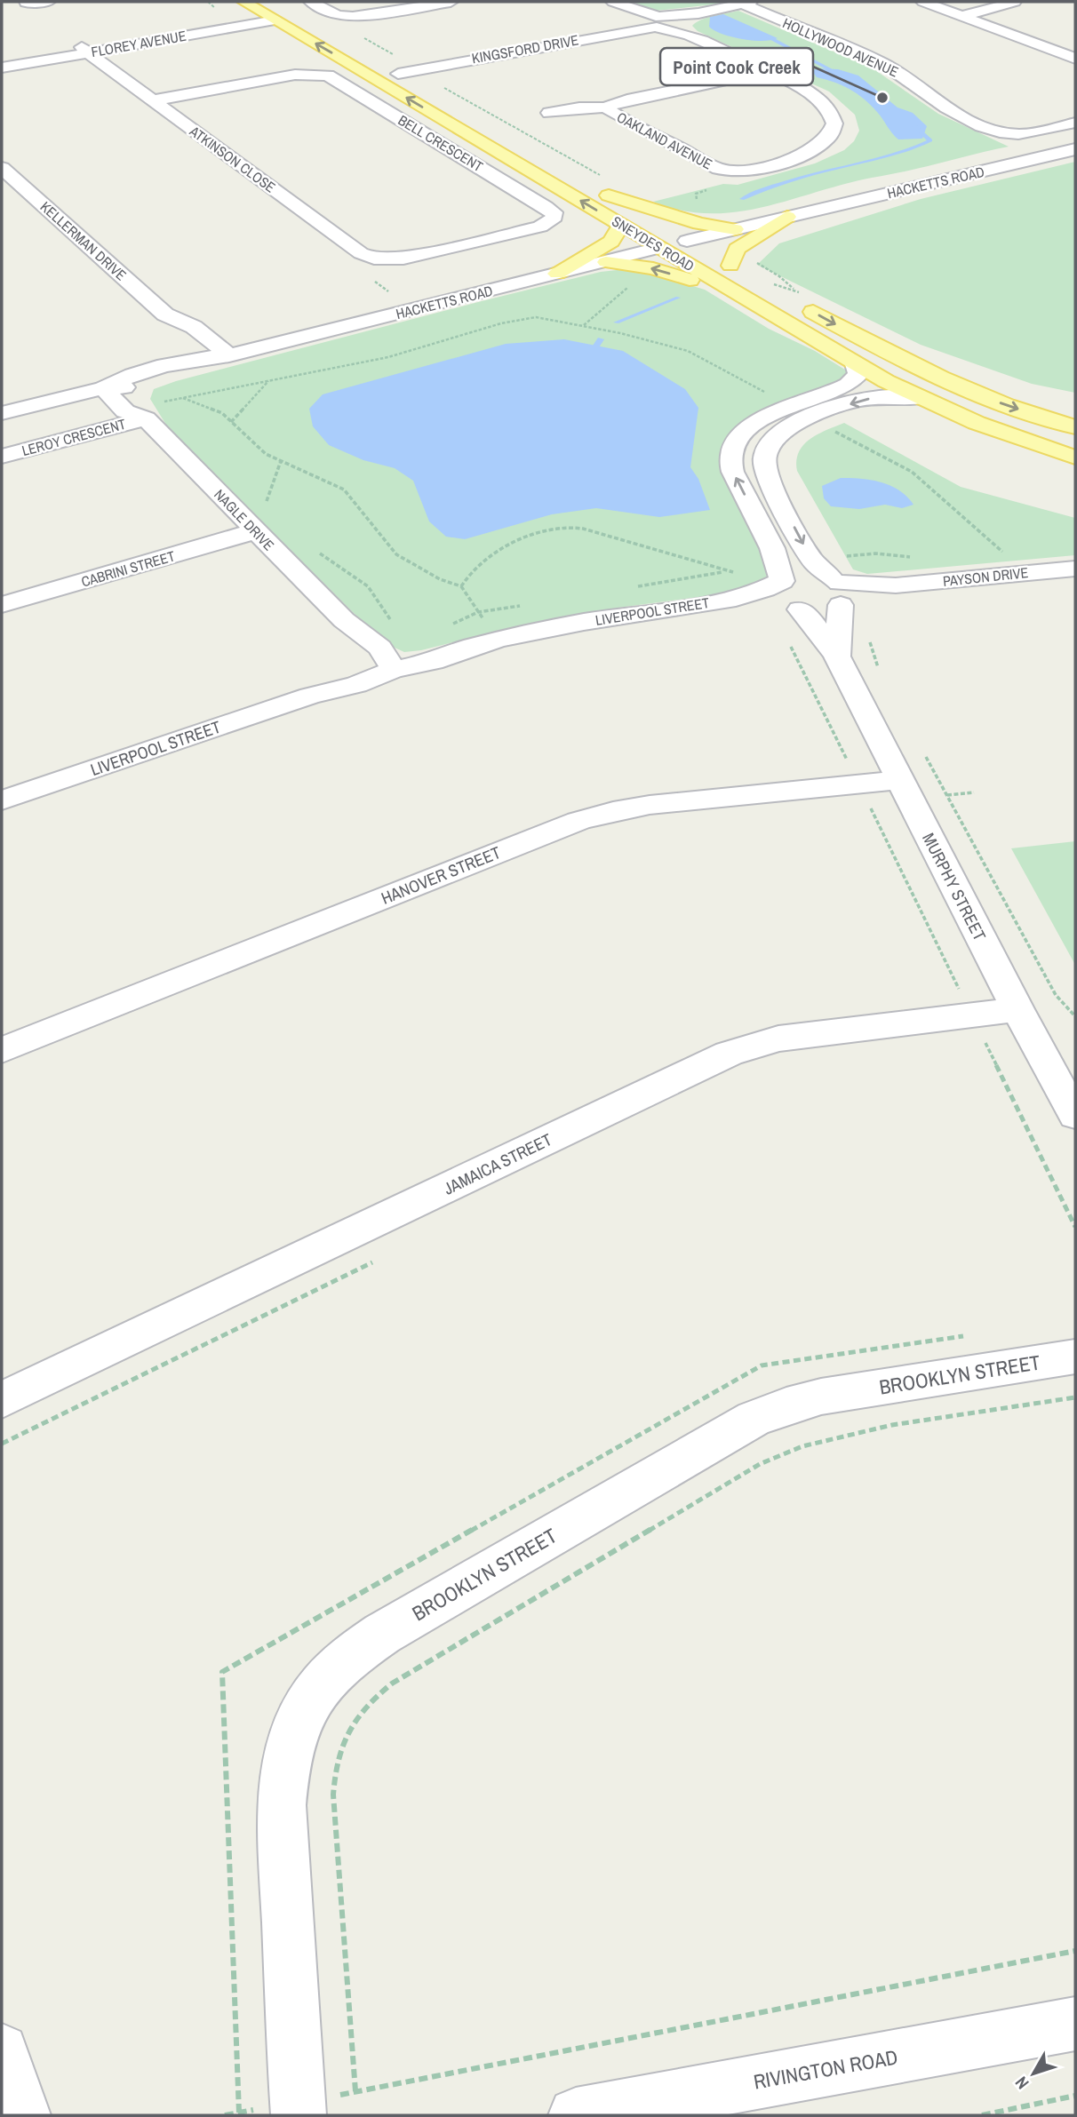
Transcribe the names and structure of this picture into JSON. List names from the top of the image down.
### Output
{
  "streets": {
    "main road": ["SNEYDES ROAD"],
    "street": [
      "FLOREY AVENUE",
      "HOLLYWOOD AVENUE",
      "KINGSFORD DRIVE",
      "OAKLAND AVENUE",
      "BELL CRESCENT",
      "ATKINSON CLOSE",
      "HACKETTS ROAD",
      "KELLERMAN DRIVE",
      "LEROY CRESCENT",
      "NAGLE DRIVE",
      "CABRINI STREET",
      "PAYSON DRIVE",
      "LIVERPOOL STREET",
      "HANOVER STREET",
      "MURPHY STREET",
      "JAMAICA STREET",
      "BROOKLYN STREET",
      "RIVINGTON ROAD"
    ]
  },
  "crossings": [
    ["FLOREY AVENUE", "ATKINSON CLOSE"],
    ["FLOREY AVENUE", "SNEYDES ROAD"],
    ["HOLLYWOOD AVENUE", "KINGSFORD DRIVE"],
    ["BELL CRESCENT", "ATKINSON CLOSE"],
    ["HACKETTS ROAD", "KELLERMAN DRIVE"],
    ["HACKETTS ROAD", "SNEYDES ROAD"],
    ["HACKETTS ROAD", "NAGLE DRIVE"],
    ["LEROY CRESCENT", "NAGLE DRIVE"],
    ["NAGLE DRIVE", "CABRINI STREET"],
    ["NAGLE DRIVE", "LIVERPOOL STREET"],
    ["PAYSON DRIVE", "LIVERPOOL STREET"],
    ["LIVERPOOL STREET", "MURPHY STREET"],
    ["HANOVER STREET", "MURPHY STREET"],
    ["MURPHY STREET", "JAMAICA STREET"]
  ],
  "places": ["Point Cook Creek"],
  "north": "bottom left"
}
